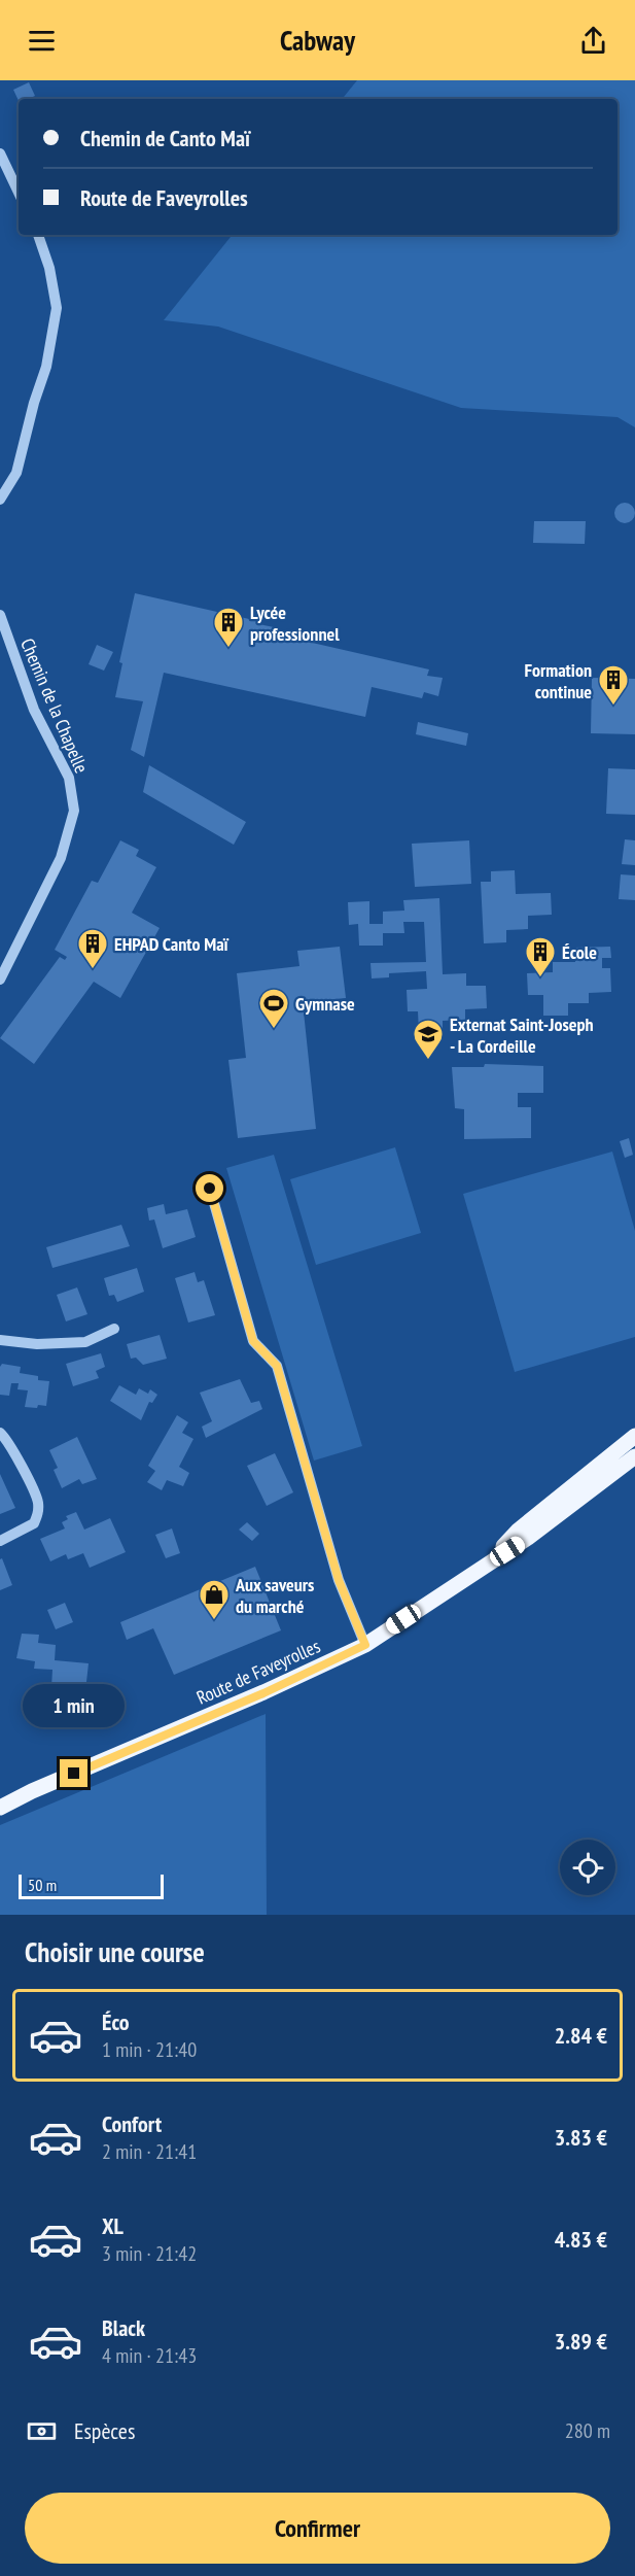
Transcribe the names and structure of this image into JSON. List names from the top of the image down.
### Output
{
  "streets": {
    "main road": ["Route de Faveyrolles"],
    "street": ["Chemin de la Chapelle"]
  },
  "places": {
    "building": [
      "Lycée professionnel",
      "Formation continue",
      "EHPAD Canto Maï",
      "École"
    ],
    "sports": ["Gymnase"],
    "school or university": ["Externat Saint-Joseph - La Cordeille"],
    "shop": ["Aux saveurs du marché"]
  },
  "scale_bar": "50 m",
  "page": {
    "header": "Cabway",
    "banner": ["Chemin de Canto Maï", "Route de Faveyrolles"],
    "bubble": "1 min",
    "scale": "50 m",
    "heading": "Choisir une course",
    "list": [
      {
        "name": "Éco",
        "note": "1 min · 21:40",
        "value": "2.84 €"
      },
      {
        "name": "Confort",
        "note": "2 min · 21:41",
        "value": "3.83 €"
      },
      {
        "name": "XL",
        "note": "3 min · 21:42",
        "value": "4.83 €"
      },
      {
        "name": "Black",
        "note": "4 min · 21:43",
        "value": "3.89 €"
      }
    ],
    "pay": ["Espèces", "280 m"],
    "buttons": "Confirmer"
  }
}
